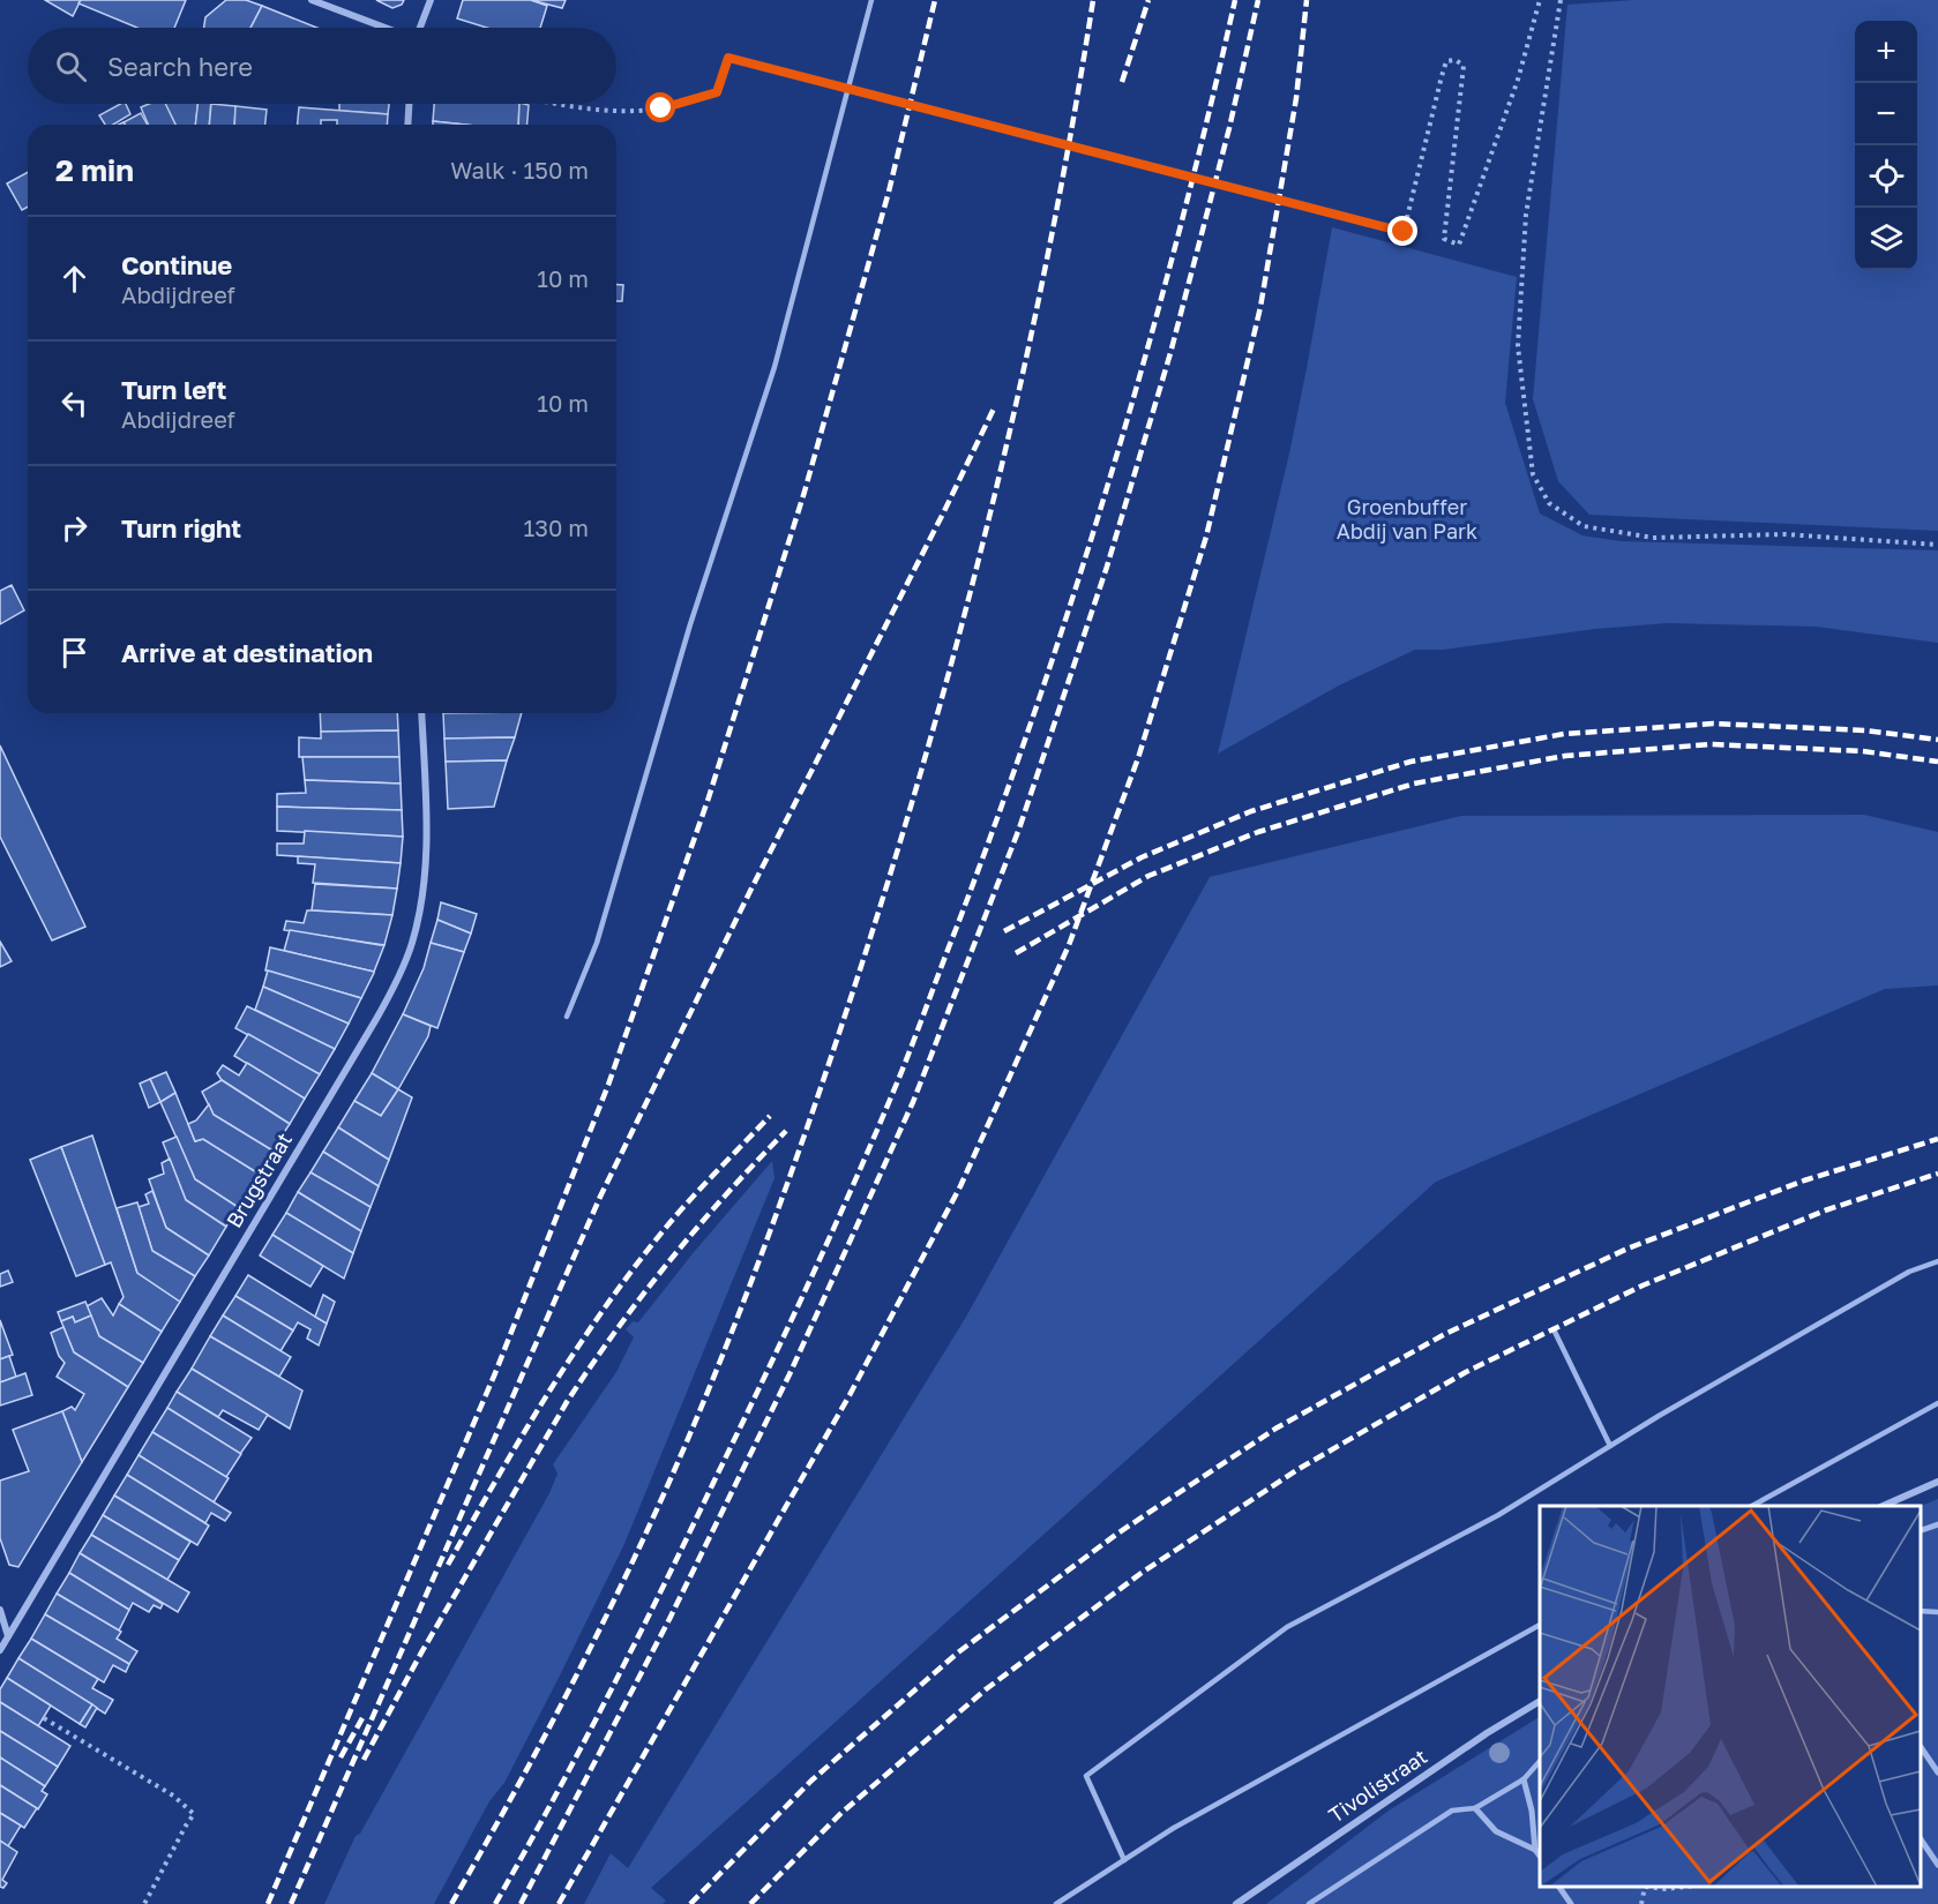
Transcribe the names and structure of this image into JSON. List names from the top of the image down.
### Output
{
  "streets": {
    "street": ["Brugstraat", "Tivolistraat"]
  },
  "parks": ["Groenbuffer Abdij van Park"],
  "page": {
    "map_buttons": ["+", "−"],
    "search": "Search here",
    "heading": ["2 min", "Walk · 150 m"],
    "list": [
      ["Continue", "Abdijdreef", "10 m"],
      ["Turn left", "Abdijdreef", "10 m"],
      ["Turn right", "130 m"],
      "Arrive at destination"
    ]
  }
}
